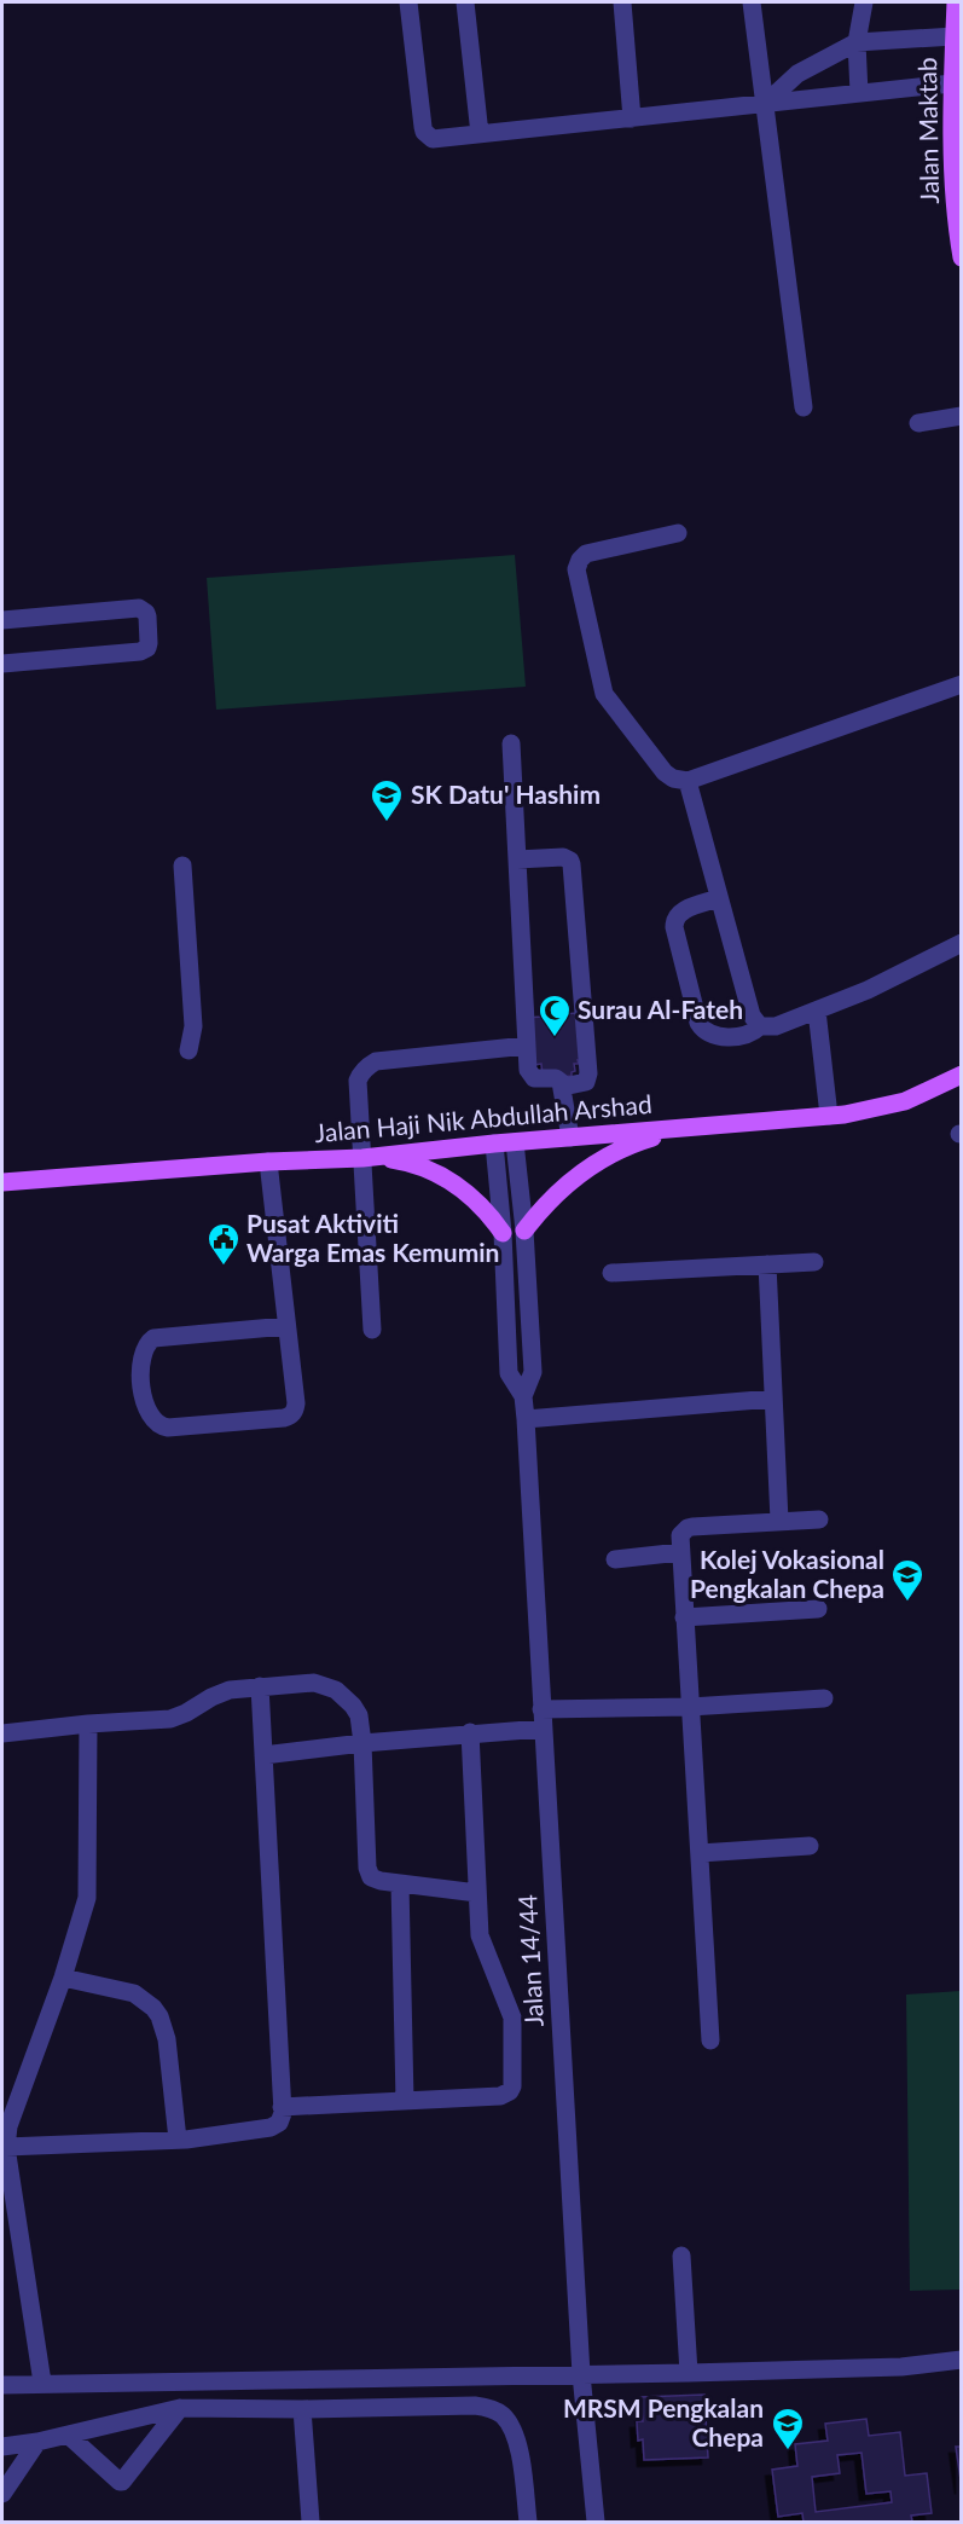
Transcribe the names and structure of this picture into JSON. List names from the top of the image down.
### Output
{
  "streets": {
    "main road": ["Jalan Maktab", "Jalan Haji Nik Abdullah Arshad"],
    "street": ["Jalan 14/44"]
  },
  "crossings": [
    ["Jalan Haji Nik Abdullah Arshad", "Jalan 14/44"]
  ],
  "places": {
    "school or university": ["SK Datu' Hashim", "Kolej Vokasional Pengkalan Chepa", "MRSM Pengkalan Chepa"],
    "mosque": ["Surau Al-Fateh"],
    "public building": ["Pusat Aktiviti Warga Emas Kemumin"]
  }
}
